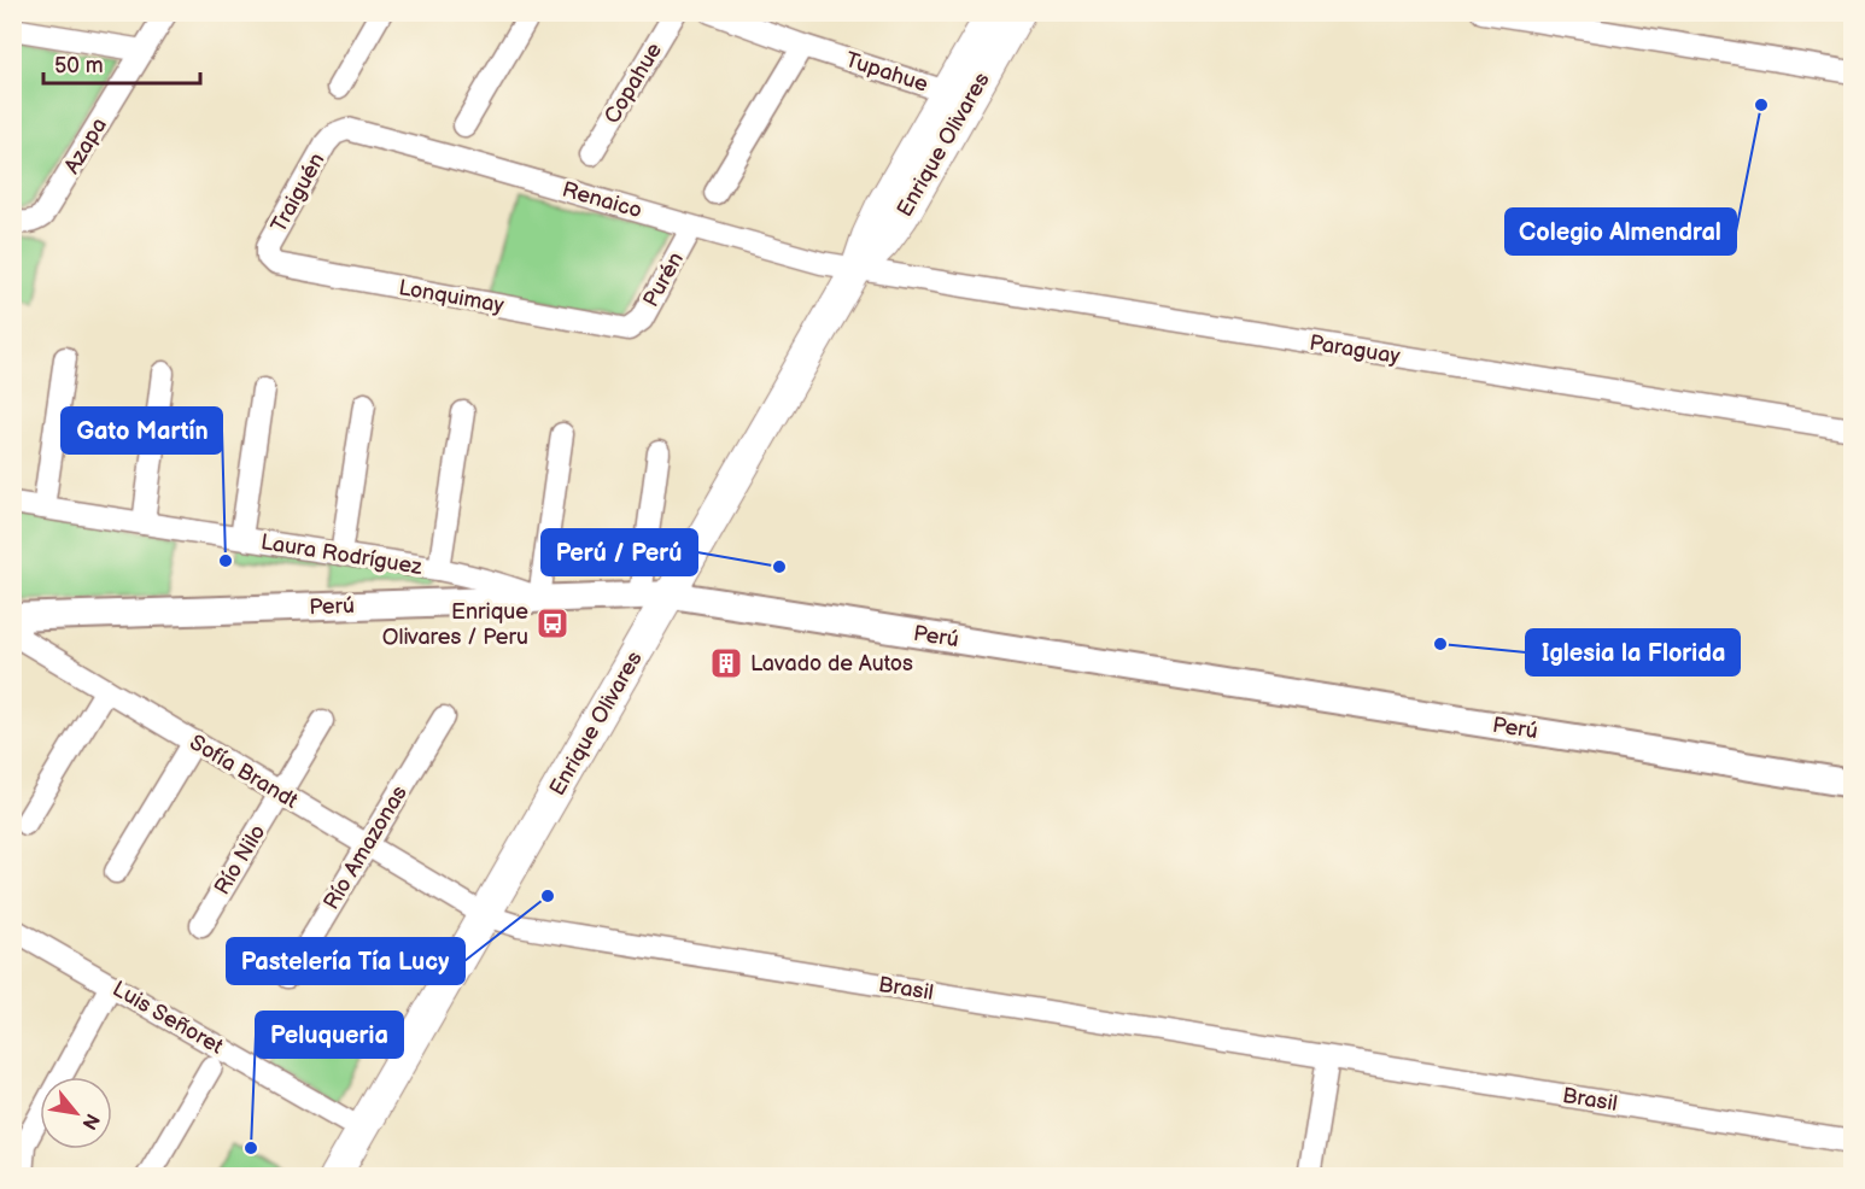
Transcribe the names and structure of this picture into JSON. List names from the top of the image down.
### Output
{
  "streets": {
    "main road": ["Enrique Olivares"],
    "street": [
      "Tupahue",
      "Copahue",
      "Azapa",
      "Traiguén",
      "Renaico",
      "Purén",
      "Lonquimay",
      "Paraguay",
      "Laura Rodríguez",
      "Perú",
      "Sofía Brandt",
      "Río Amazonas",
      "Río Nilo",
      "Brasil",
      "Luis Señoret"
    ]
  },
  "crossings": [
    ["Tupahue", "Enrique Olivares"],
    ["Enrique Olivares", "Renaico"],
    ["Enrique Olivares", "Paraguay"],
    ["Enrique Olivares", "Perú"],
    ["Enrique Olivares", "Sofía Brandt"],
    ["Enrique Olivares", "Brasil"],
    ["Enrique Olivares", "Luis Señoret"],
    ["Traiguén", "Renaico"],
    ["Traiguén", "Lonquimay"],
    ["Renaico", "Purén"],
    ["Renaico", "Paraguay"],
    ["Purén", "Lonquimay"],
    ["Laura Rodríguez", "Perú"],
    ["Perú", "Sofía Brandt"],
    ["Sofía Brandt", "Río Amazonas"],
    ["Sofía Brandt", "Río Nilo"],
    ["Sofía Brandt", "Brasil"]
  ],
  "places": {
    "other": [
      "Colegio Almendral",
      "Gato Martín",
      "Perú / Perú",
      "Iglesia la Florida",
      "Pastelería Tía Lucy",
      "Peluqueria"
    ],
    "bus stop": ["Enrique Olivares / Peru"],
    "building": ["Lavado de Autos"]
  },
  "scale_bar": "50 m",
  "north": "bottom right"
}
